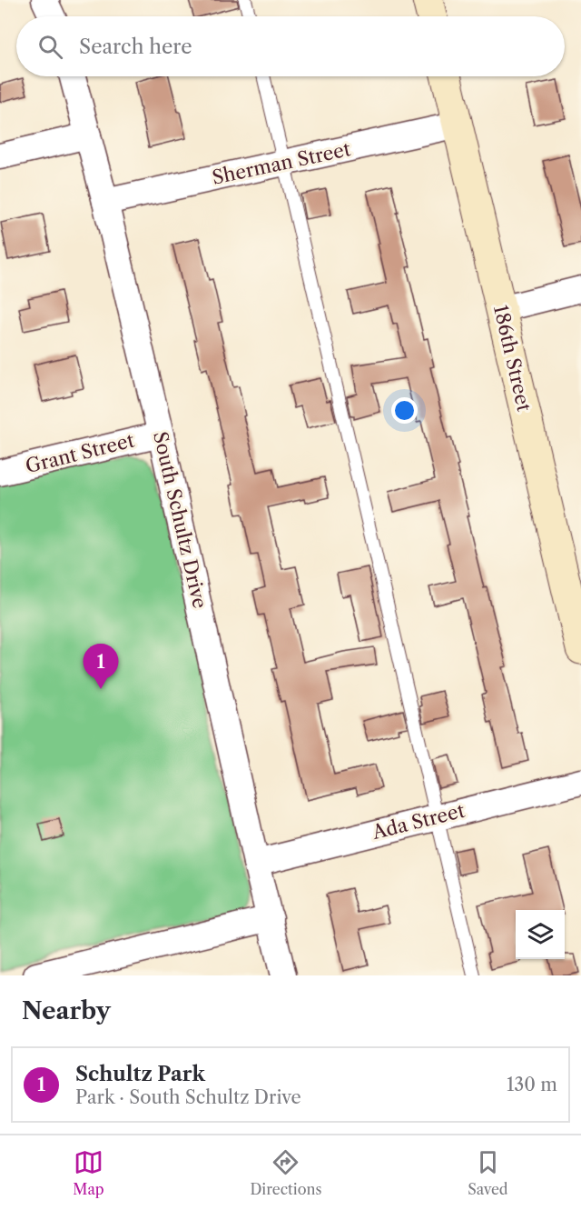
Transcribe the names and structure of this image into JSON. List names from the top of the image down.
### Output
{
  "streets": {
    "street": [
      "Sherman Street",
      "186th Street",
      "Grant Street",
      "South Schultz Drive",
      "Ada Street"
    ]
  },
  "crossings": [
    ["Sherman Street", "186th Street"],
    ["Sherman Street", "South Schultz Drive"],
    ["Grant Street", "South Schultz Drive"],
    ["South Schultz Drive", "Ada Street"]
  ],
  "page": {
    "search": "Search here",
    "pins": "1",
    "heading": "Nearby",
    "list": [
      {
        "mark": "1",
        "name": "Schultz Park",
        "note": "Park · South Schultz Drive",
        "value": "130 m"
      }
    ],
    "nav": ["Map", "Directions", "Saved"]
  }
}
